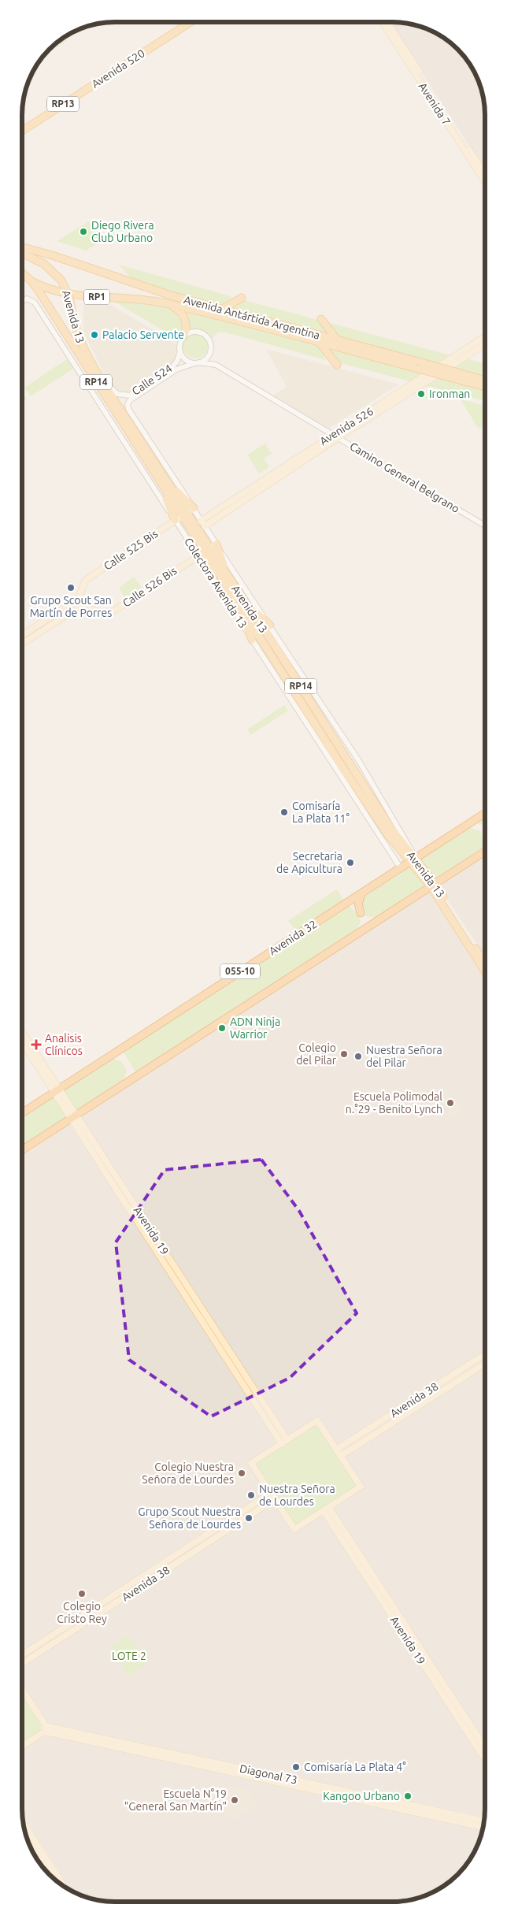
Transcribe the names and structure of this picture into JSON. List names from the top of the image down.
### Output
{
  "streets": {
    "highway": ["Avenida 32", "055-10"],
    "main road": [
      "Avenida 520",
      "RP13",
      "Avenida 7",
      "RP1",
      "Avenida 13",
      "Avenida Antártida Argentina",
      "RP14",
      "Avenida 526",
      "Calle 525 Bis",
      "Calle 526 Bis",
      "Avenida 19",
      "Avenida 38",
      "Diagonal 73"
    ],
    "street": ["Calle 524", "Camino General Belgrano", "Colectora Avenida 13"]
  },
  "crossings": [
    ["RP1", "Calle 524"],
    ["RP1", "Camino General Belgrano"],
    ["Avenida 13", "Avenida Antártida Argentina"],
    ["Avenida 13", "Calle 524"],
    ["Avenida 13", "Colectora Avenida 13"],
    ["Avenida 13", "Avenida 32"],
    ["Avenida 13", "055-10"],
    ["Calle 524", "Camino General Belgrano"],
    ["Calle 524", "Colectora Avenida 13"],
    ["Avenida 526", "Camino General Belgrano"],
    ["Avenida 526", "Colectora Avenida 13"],
    ["Calle 525 Bis", "Colectora Avenida 13"],
    ["Colectora Avenida 13", "Calle 526 Bis"],
    ["Colectora Avenida 13", "Avenida 32"],
    ["Avenida 32", "Avenida 19"],
    ["055-10", "Avenida 19"]
  ],
  "parks": ["LOTE 2"],
  "places": {
    "other": [
      "Diego Rivera Club Urbano",
      "Palacio Servente",
      "Ironman",
      "Grupo Scout San Martín de Porres",
      "Comisaría La Plata 11°",
      "Secretaria de Apicultura",
      "ADN Ninja Warrior",
      "Colegio del Pilar",
      "Nuestra Señora del Pilar",
      "Escuela Polimodal n.°29 - Benito Lynch",
      "Colegio Nuestra Señora de Lourdes",
      "Nuestra Señora de Lourdes",
      "Grupo Scout Nuestra Señora de Lourdes",
      "Colegio Cristo Rey",
      "Comisaría La Plata 4°",
      "Kangoo Urbano",
      "Escuela N°19 \"General San Martín\""
    ],
    "health": ["Analisis Clínicos"]
  }
}
